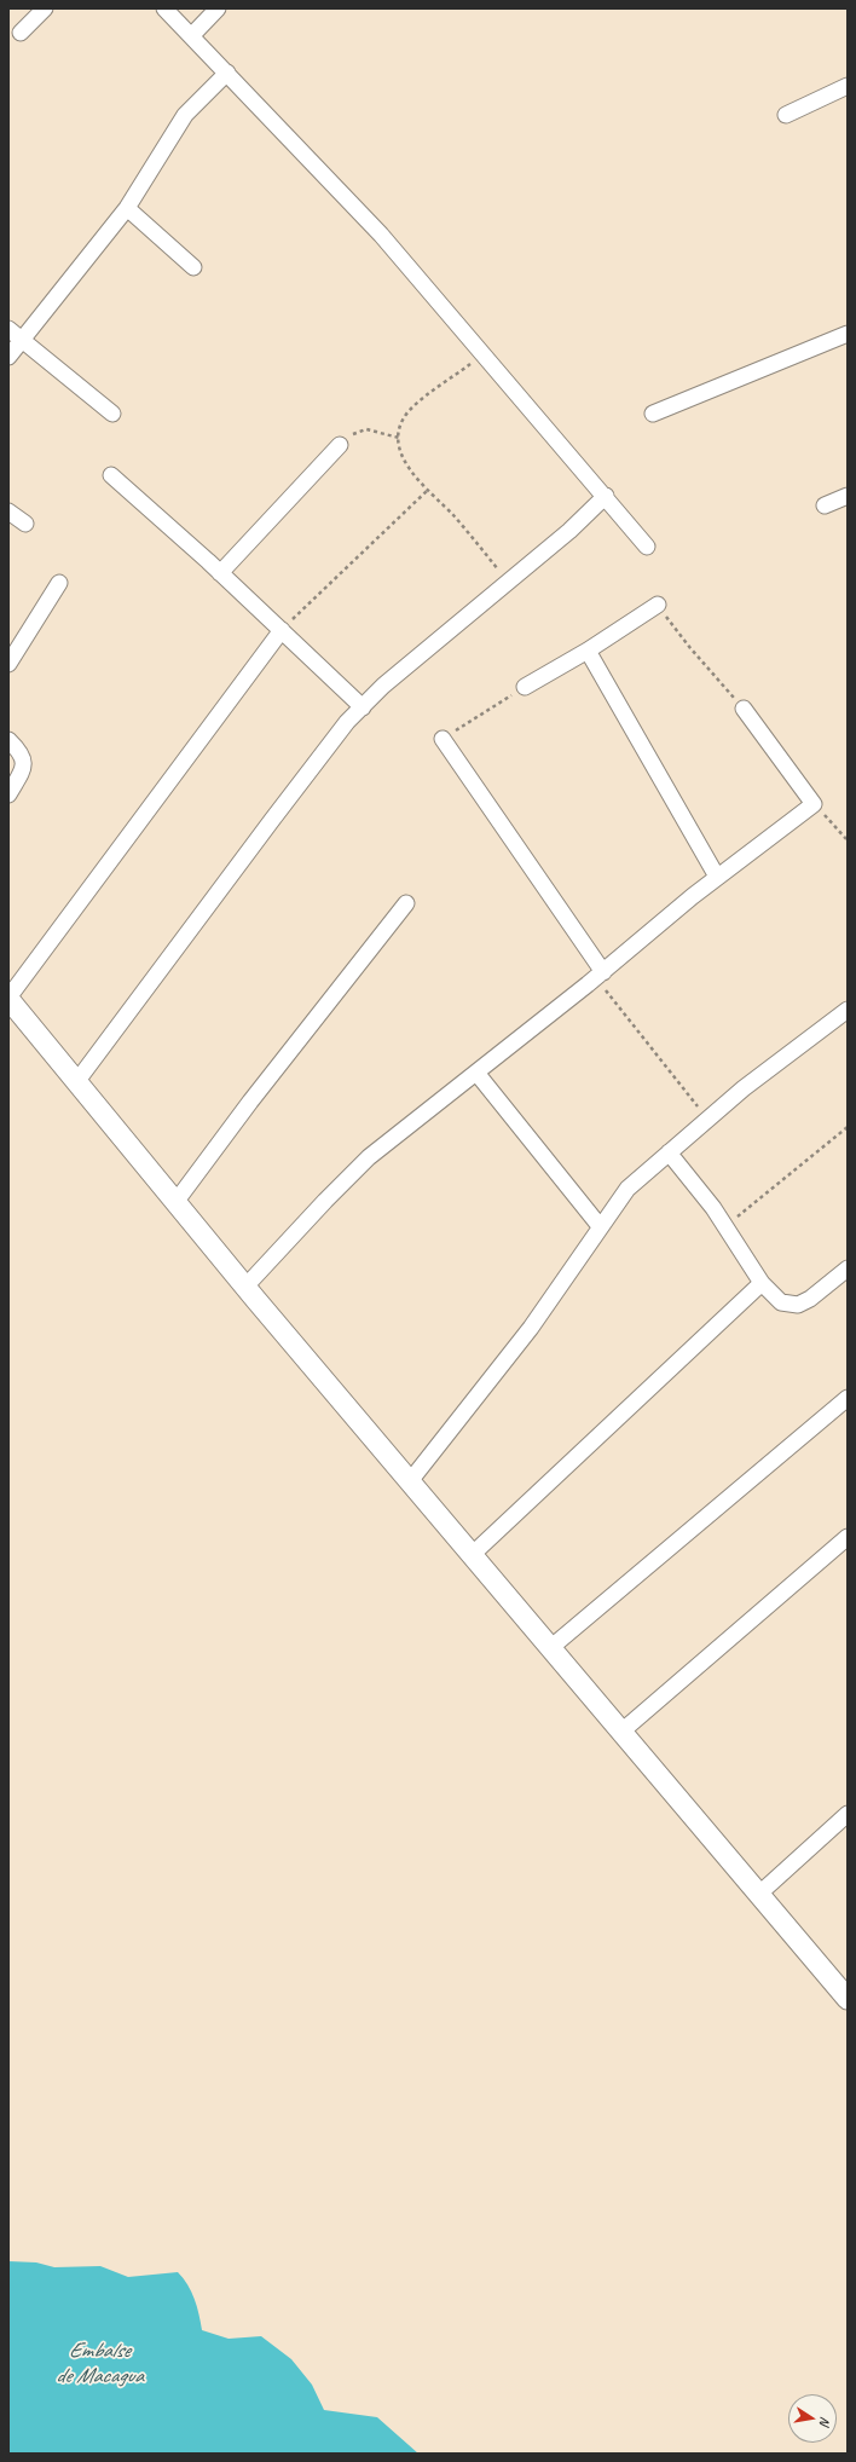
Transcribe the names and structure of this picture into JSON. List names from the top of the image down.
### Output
{
  "water": ["Embalse de Macagua"],
  "north": "right"
}
